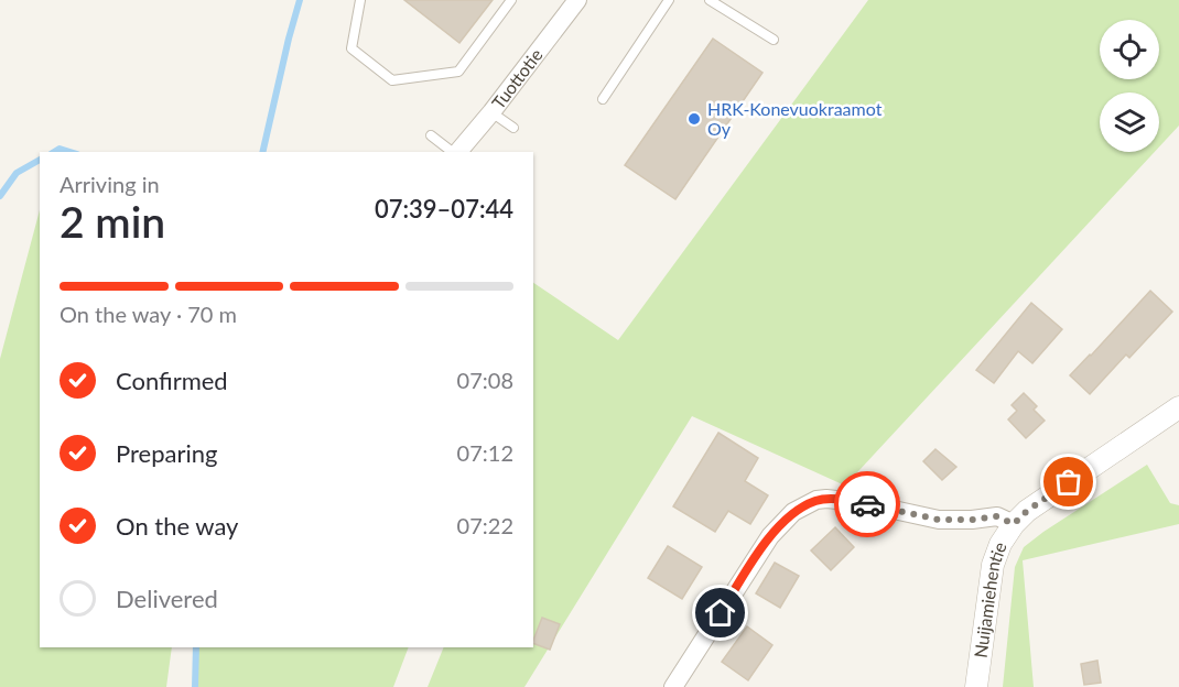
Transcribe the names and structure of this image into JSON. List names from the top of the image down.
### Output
{
  "streets": {
    "street": ["Tuottotie", "Nuijamiehentie"]
  },
  "places": ["HRK-Konevuokraamot Oy"],
  "page": {
    "heading": ["2 min", "Arriving in", "07:39–07:44"],
    "bar": "On the way · 70 m",
    "list": [
      ["Confirmed", "07:08"],
      ["Preparing", "07:12"],
      ["On the way", "07:22"],
      "Delivered"
    ]
  }
}
